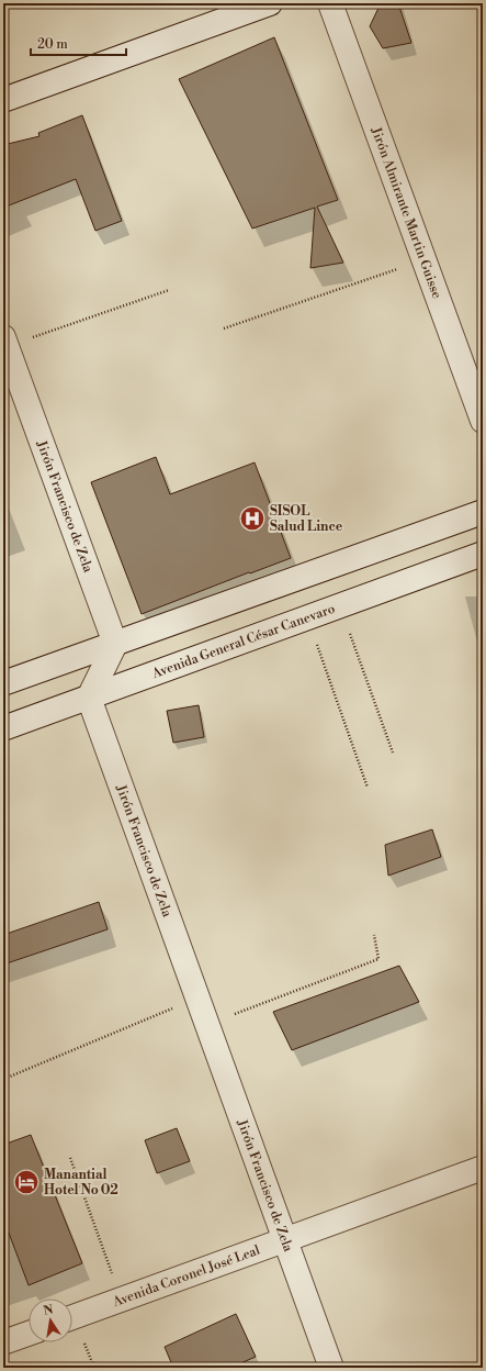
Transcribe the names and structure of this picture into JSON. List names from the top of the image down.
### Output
{
  "streets": {
    "street": [
      "Jirón Almirante Martin Guisse",
      "Jirón Francisco de Zela",
      "Avenida General César Canevaro",
      "Avenida Coronel José Leal"
    ]
  },
  "crossings": [
    ["Jirón Francisco de Zela", "Avenida General César Canevaro"],
    ["Jirón Francisco de Zela", "Avenida Coronel José Leal"]
  ],
  "places": {
    "hospital": ["SISOL Salud Lince"],
    "hotel": ["Manantial Hotel No 02"]
  },
  "scale_bar": "20 m",
  "north": "top"
}
